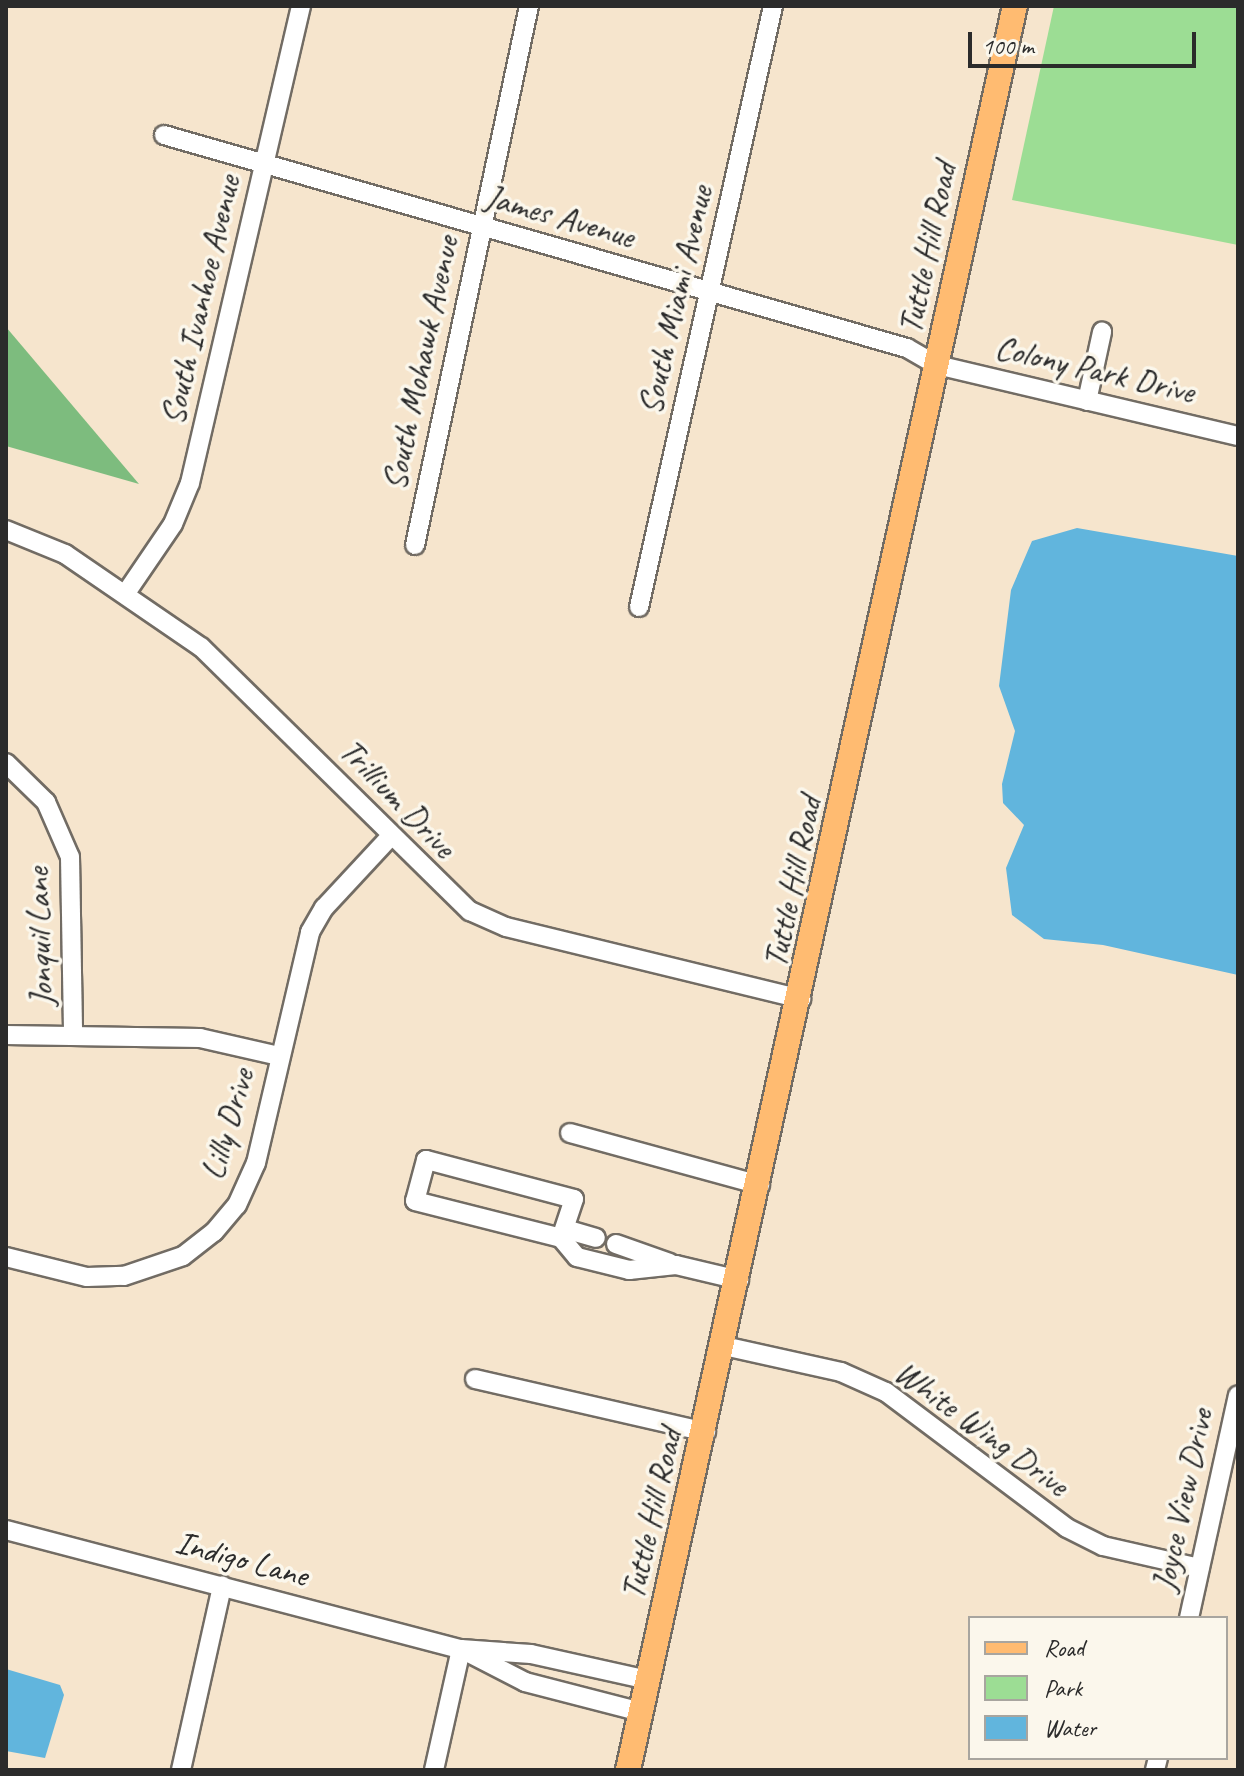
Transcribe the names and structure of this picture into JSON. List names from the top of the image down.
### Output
{
  "streets": {
    "main road": ["Tuttle Hill Road"],
    "street": [
      "James Avenue",
      "South Ivanhoe Avenue",
      "South Miami Avenue",
      "South Mohawk Avenue",
      "Colony Park Drive",
      "Trillium Drive",
      "Jonquil Lane",
      "Lilly Drive",
      "White Wing Drive",
      "Joyce View Drive",
      "Indigo Lane"
    ]
  },
  "crossings": [
    ["James Avenue", "Tuttle Hill Road"],
    ["James Avenue", "South Ivanhoe Avenue"],
    ["James Avenue", "South Miami Avenue"],
    ["James Avenue", "South Mohawk Avenue"],
    ["James Avenue", "Colony Park Drive"],
    ["Tuttle Hill Road", "Colony Park Drive"],
    ["Tuttle Hill Road", "Trillium Drive"],
    ["Tuttle Hill Road", "White Wing Drive"],
    ["Tuttle Hill Road", "Indigo Lane"],
    ["South Ivanhoe Avenue", "Trillium Drive"],
    ["Trillium Drive", "Lilly Drive"],
    ["White Wing Drive", "Joyce View Drive"]
  ],
  "legend": ["Road", "Park", "Water"],
  "scale_bar": "100 m"
}
